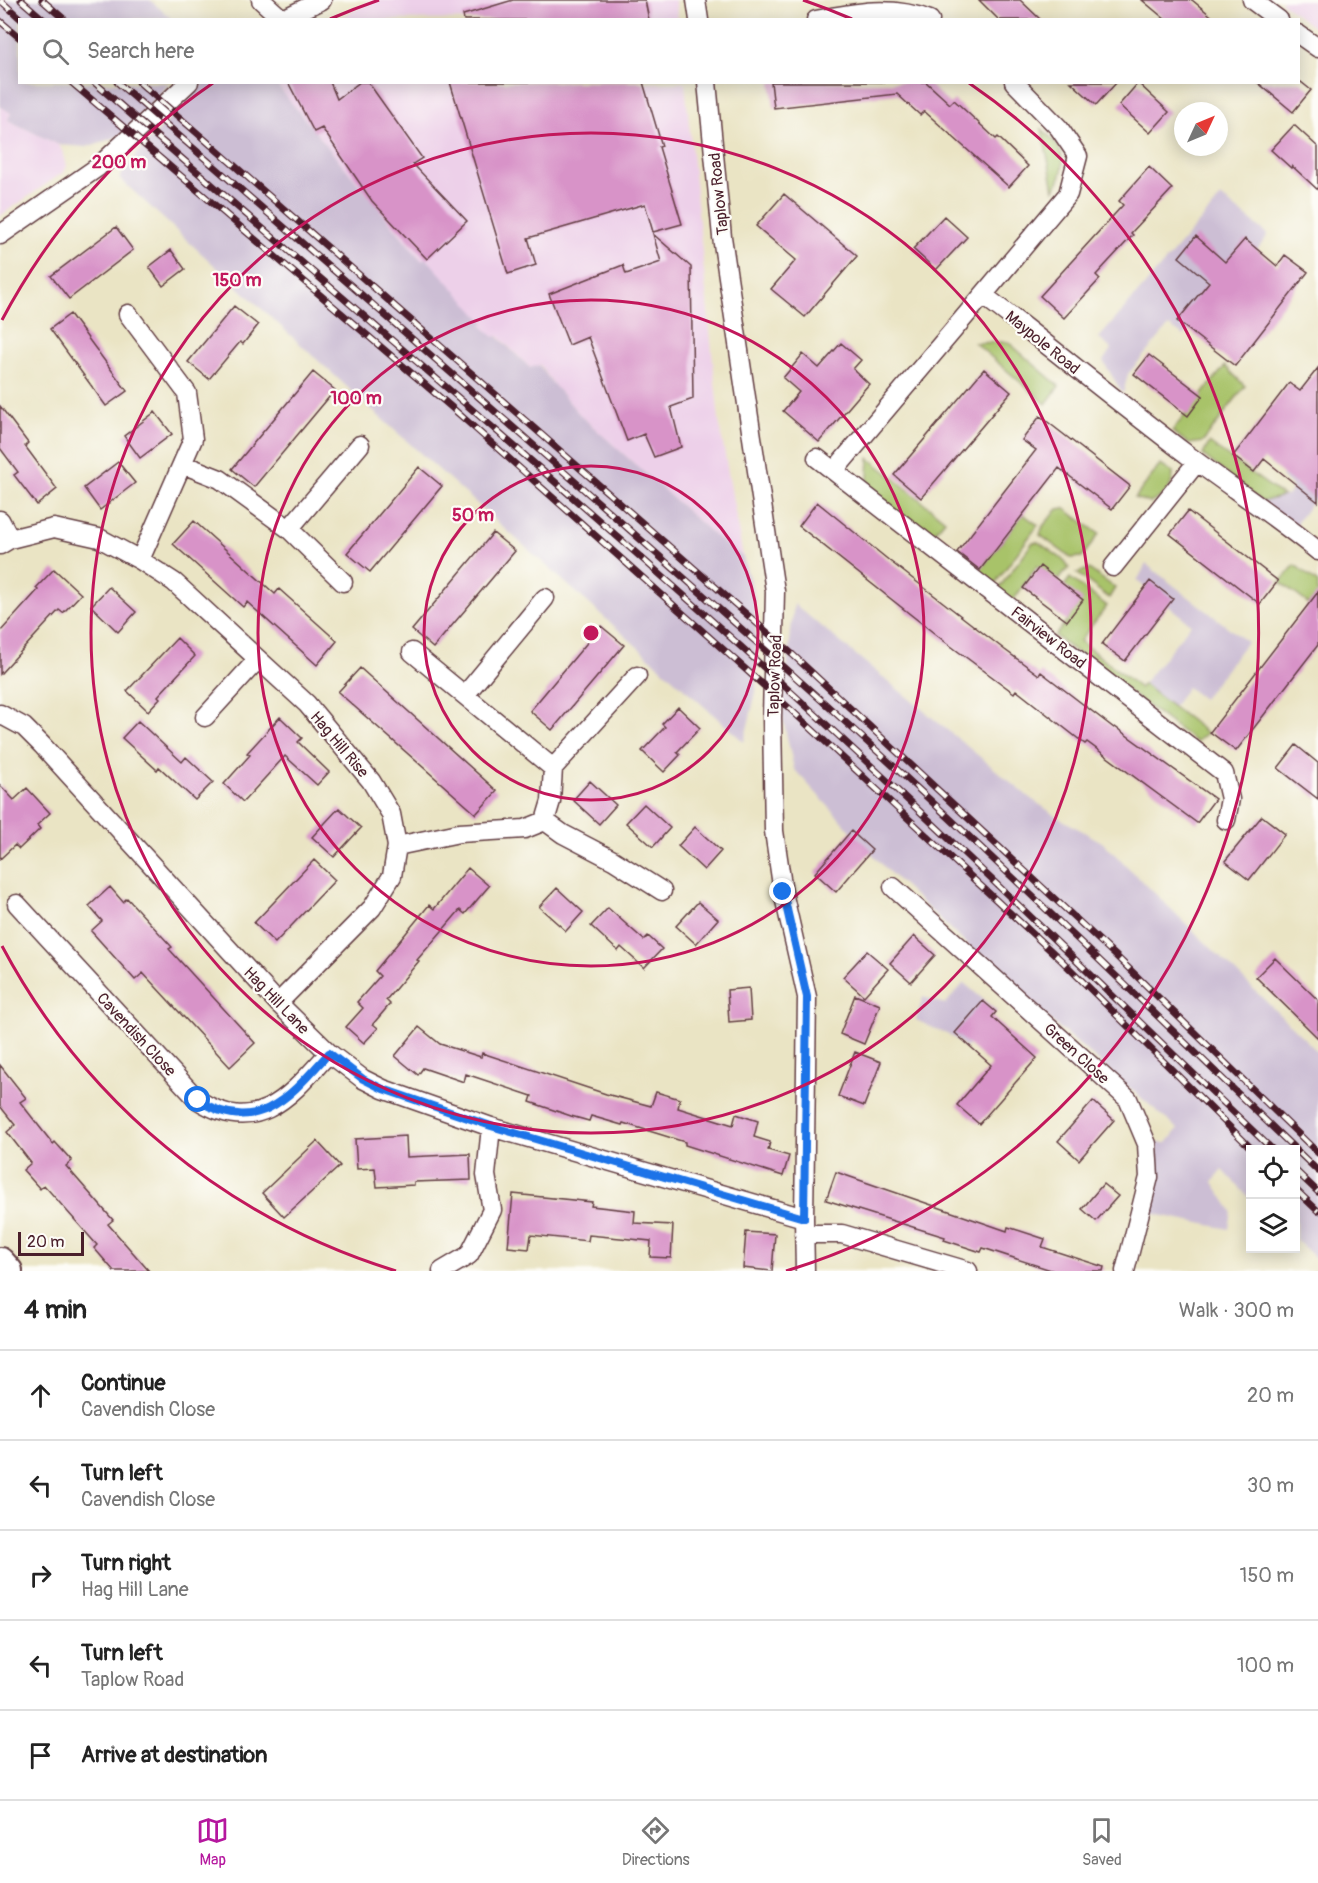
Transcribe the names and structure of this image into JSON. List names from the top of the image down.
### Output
{
  "streets": {
    "street": [
      "Taplow Road",
      "Maypole Road",
      "Fairview Road",
      "Hag Hill Rise",
      "Hag Hill Lane",
      "Cavendish Close",
      "Green Close"
    ]
  },
  "crossings": [
    ["Taplow Road", "Hag Hill Lane"],
    ["Hag Hill Rise", "Hag Hill Lane"],
    ["Hag Hill Lane", "Cavendish Close"]
  ],
  "scale_bar": "20 m",
  "north": "top right",
  "page": {
    "search": "Search here",
    "scale": "20 m",
    "heading": ["4 min", "Walk · 300 m"],
    "list": [
      ["Continue", "Cavendish Close", "20 m"],
      ["Turn left", "Cavendish Close", "30 m"],
      ["Turn right", "Hag Hill Lane", "150 m"],
      ["Turn left", "Taplow Road", "100 m"],
      "Arrive at destination"
    ],
    "nav": ["Map", "Directions", "Saved"]
  },
  "rings": [
    "200 m",
    "150 m",
    "100 m",
    "50 m"
  ]
}
